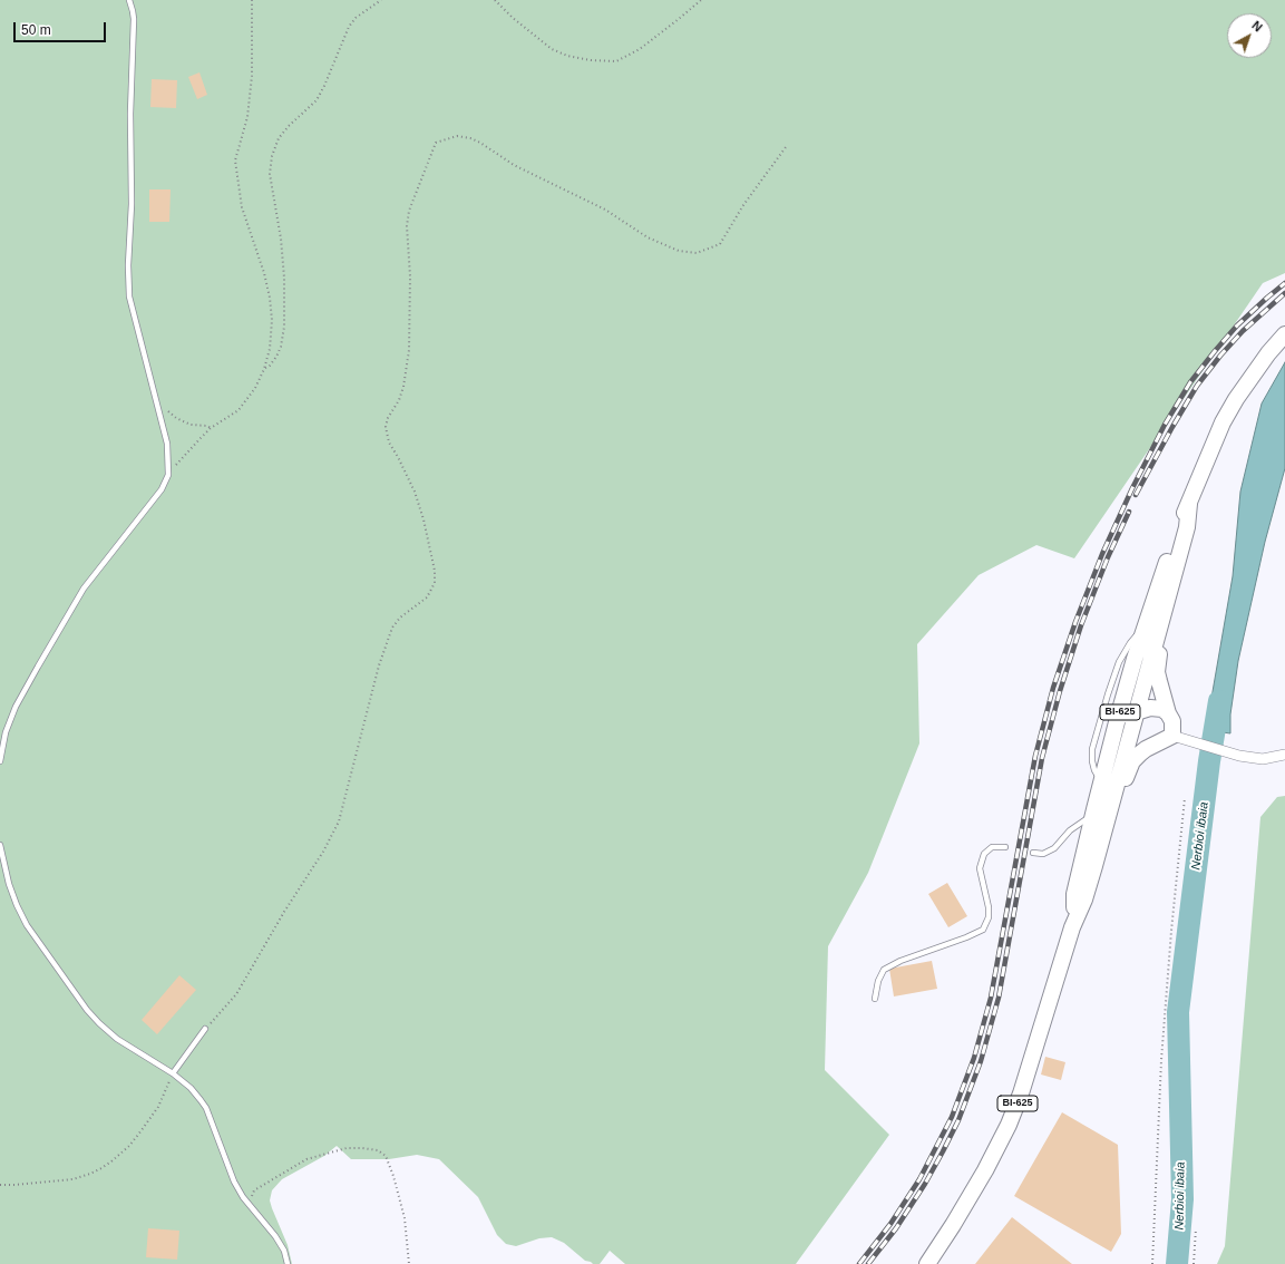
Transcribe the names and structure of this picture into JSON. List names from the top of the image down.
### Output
{
  "streets": {
    "main road": ["BI-625"]
  },
  "water": ["Nerbioi ibaia"],
  "scale_bar": "50 m",
  "north": "top right"
}
